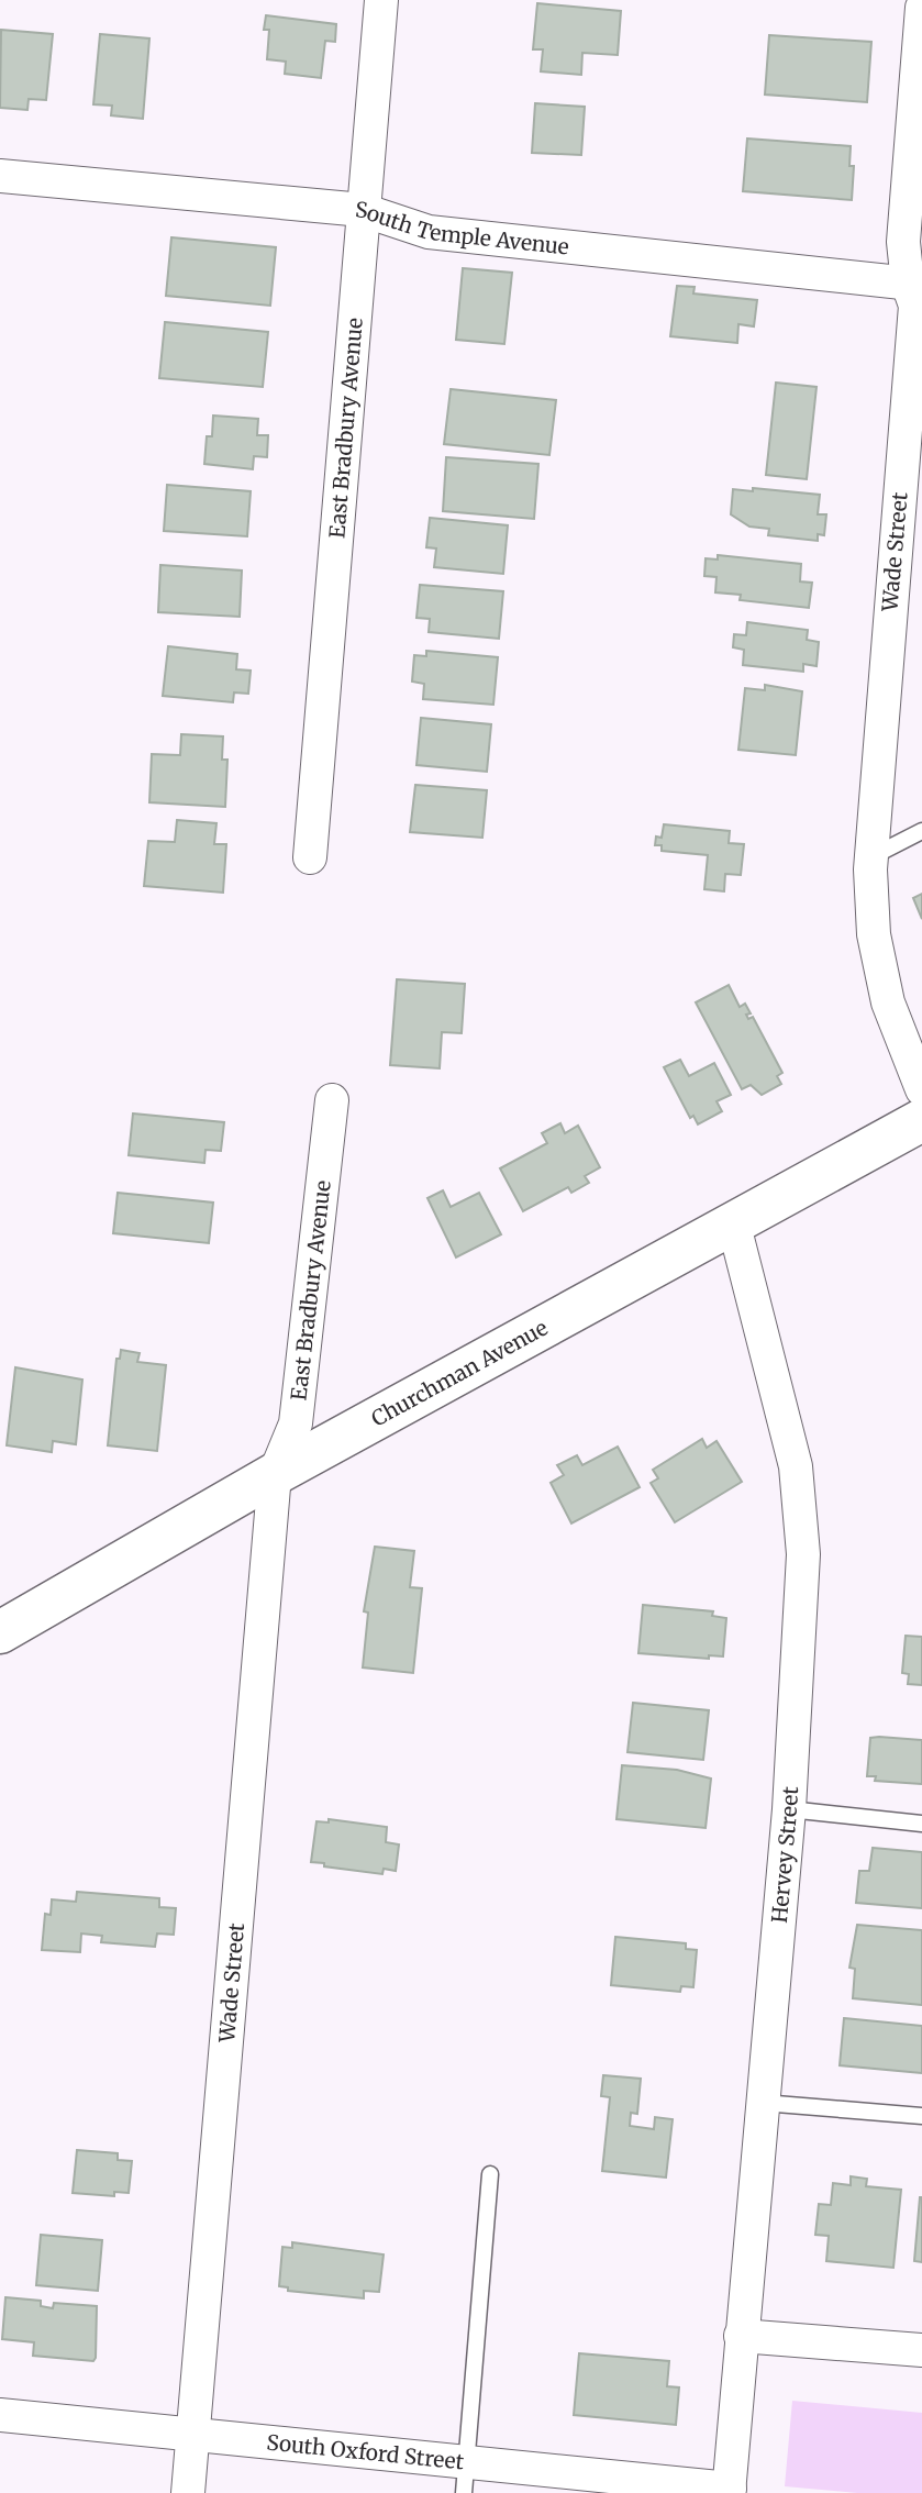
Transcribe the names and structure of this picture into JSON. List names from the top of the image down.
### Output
{
  "streets": {
    "main road": ["Churchman Avenue"],
    "street": [
      "South Temple Avenue",
      "East Bradbury Avenue",
      "Wade Street",
      "Hervey Street",
      "South Oxford Street"
    ]
  },
  "crossings": [
    ["South Temple Avenue", "East Bradbury Avenue"],
    ["South Temple Avenue", "Wade Street"],
    ["East Bradbury Avenue", "Wade Street"],
    ["East Bradbury Avenue", "Churchman Avenue"],
    ["Wade Street", "Churchman Avenue"],
    ["Wade Street", "South Oxford Street"],
    ["Churchman Avenue", "Hervey Street"],
    ["Hervey Street", "South Oxford Street"]
  ]
}
